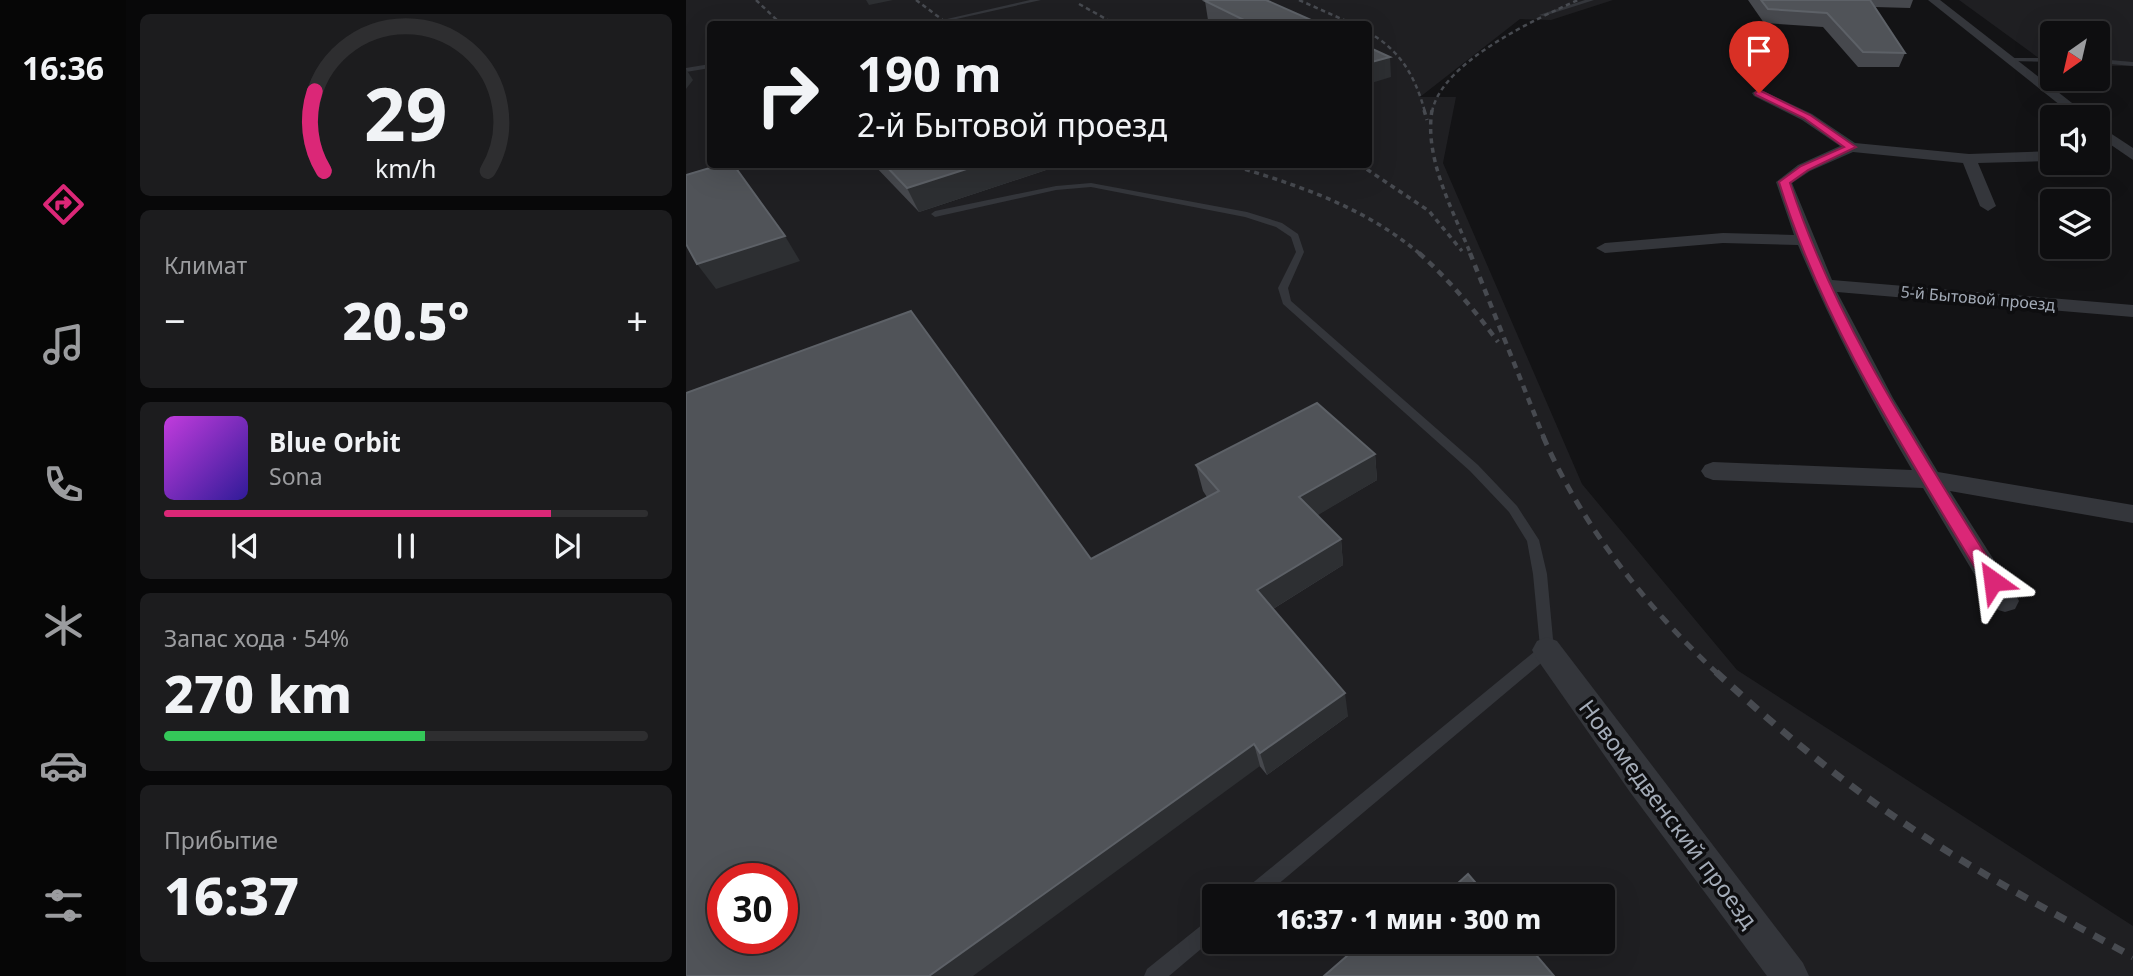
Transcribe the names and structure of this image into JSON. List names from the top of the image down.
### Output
{
  "streets": {
    "street": ["5-й Бытовой проезд", "Новомедвенский проезд"]
  },
  "north": "bottom left",
  "page": {
    "tabs": "16:36",
    "turn": ["190 m", "2-й Бытовой проезд"],
    "tile": [
      "Климат",
      ["Запас хода · 54%", "270 km"],
      ["Прибытие", "16:37"]
    ],
    "heat": ["−", "20.5°", "+"],
    "song": ["Blue Orbit", "Sona"],
    "limit": "30",
    "trip": "16:37 · 1 мин · 300 m",
    "gauge": ["29", "km/h"]
  }
}
